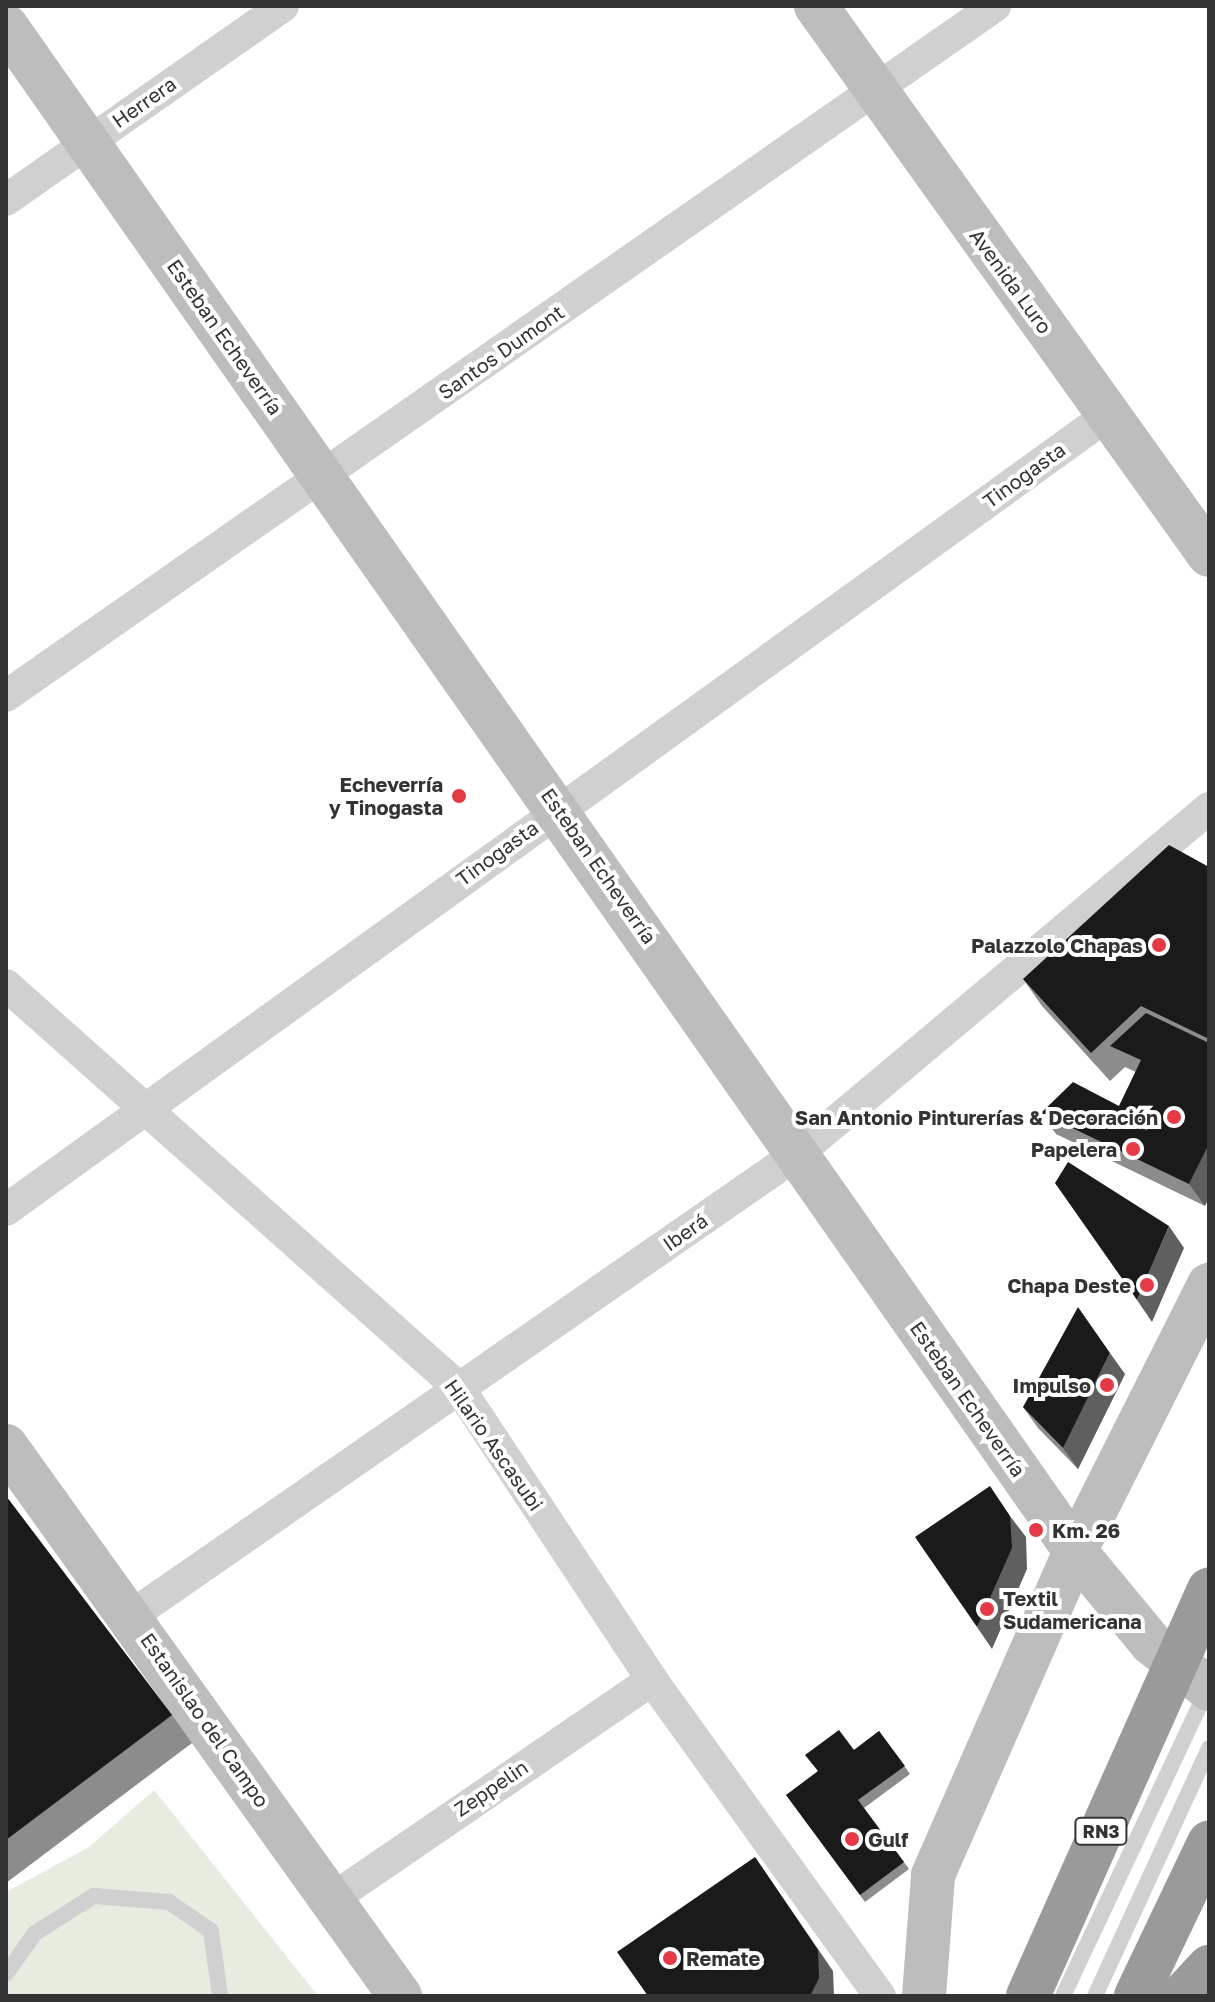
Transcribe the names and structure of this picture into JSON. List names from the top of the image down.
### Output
{
  "streets": {
    "highway": ["RN3"],
    "street": [
      "Herrera",
      "Avenida Luro",
      "Esteban Echeverría",
      "Santos Dumont",
      "Tinogasta",
      "Iberá",
      "Hilario Ascasubi",
      "Estanislao del Campo",
      "Zeppelin"
    ]
  },
  "crossings": [
    ["Herrera", "Esteban Echeverría"],
    ["Avenida Luro", "Santos Dumont"],
    ["Avenida Luro", "Tinogasta"],
    ["Esteban Echeverría", "Santos Dumont"],
    ["Esteban Echeverría", "Tinogasta"],
    ["Esteban Echeverría", "Iberá"],
    ["Esteban Echeverría", "RN3"],
    ["Tinogasta", "Hilario Ascasubi"],
    ["Iberá", "Hilario Ascasubi"],
    ["Iberá", "Estanislao del Campo"],
    ["Hilario Ascasubi", "Zeppelin"],
    ["Estanislao del Campo", "Zeppelin"]
  ],
  "places": [
    "Echeverría y Tinogasta",
    "Palazzolo Chapas",
    "San Antonio Pinturerías & Decoración",
    "Papelera",
    "Chapa Deste",
    "Impulso",
    "Km. 26",
    "Textil Sudamericana",
    "Gulf",
    "Remate"
  ]
}
